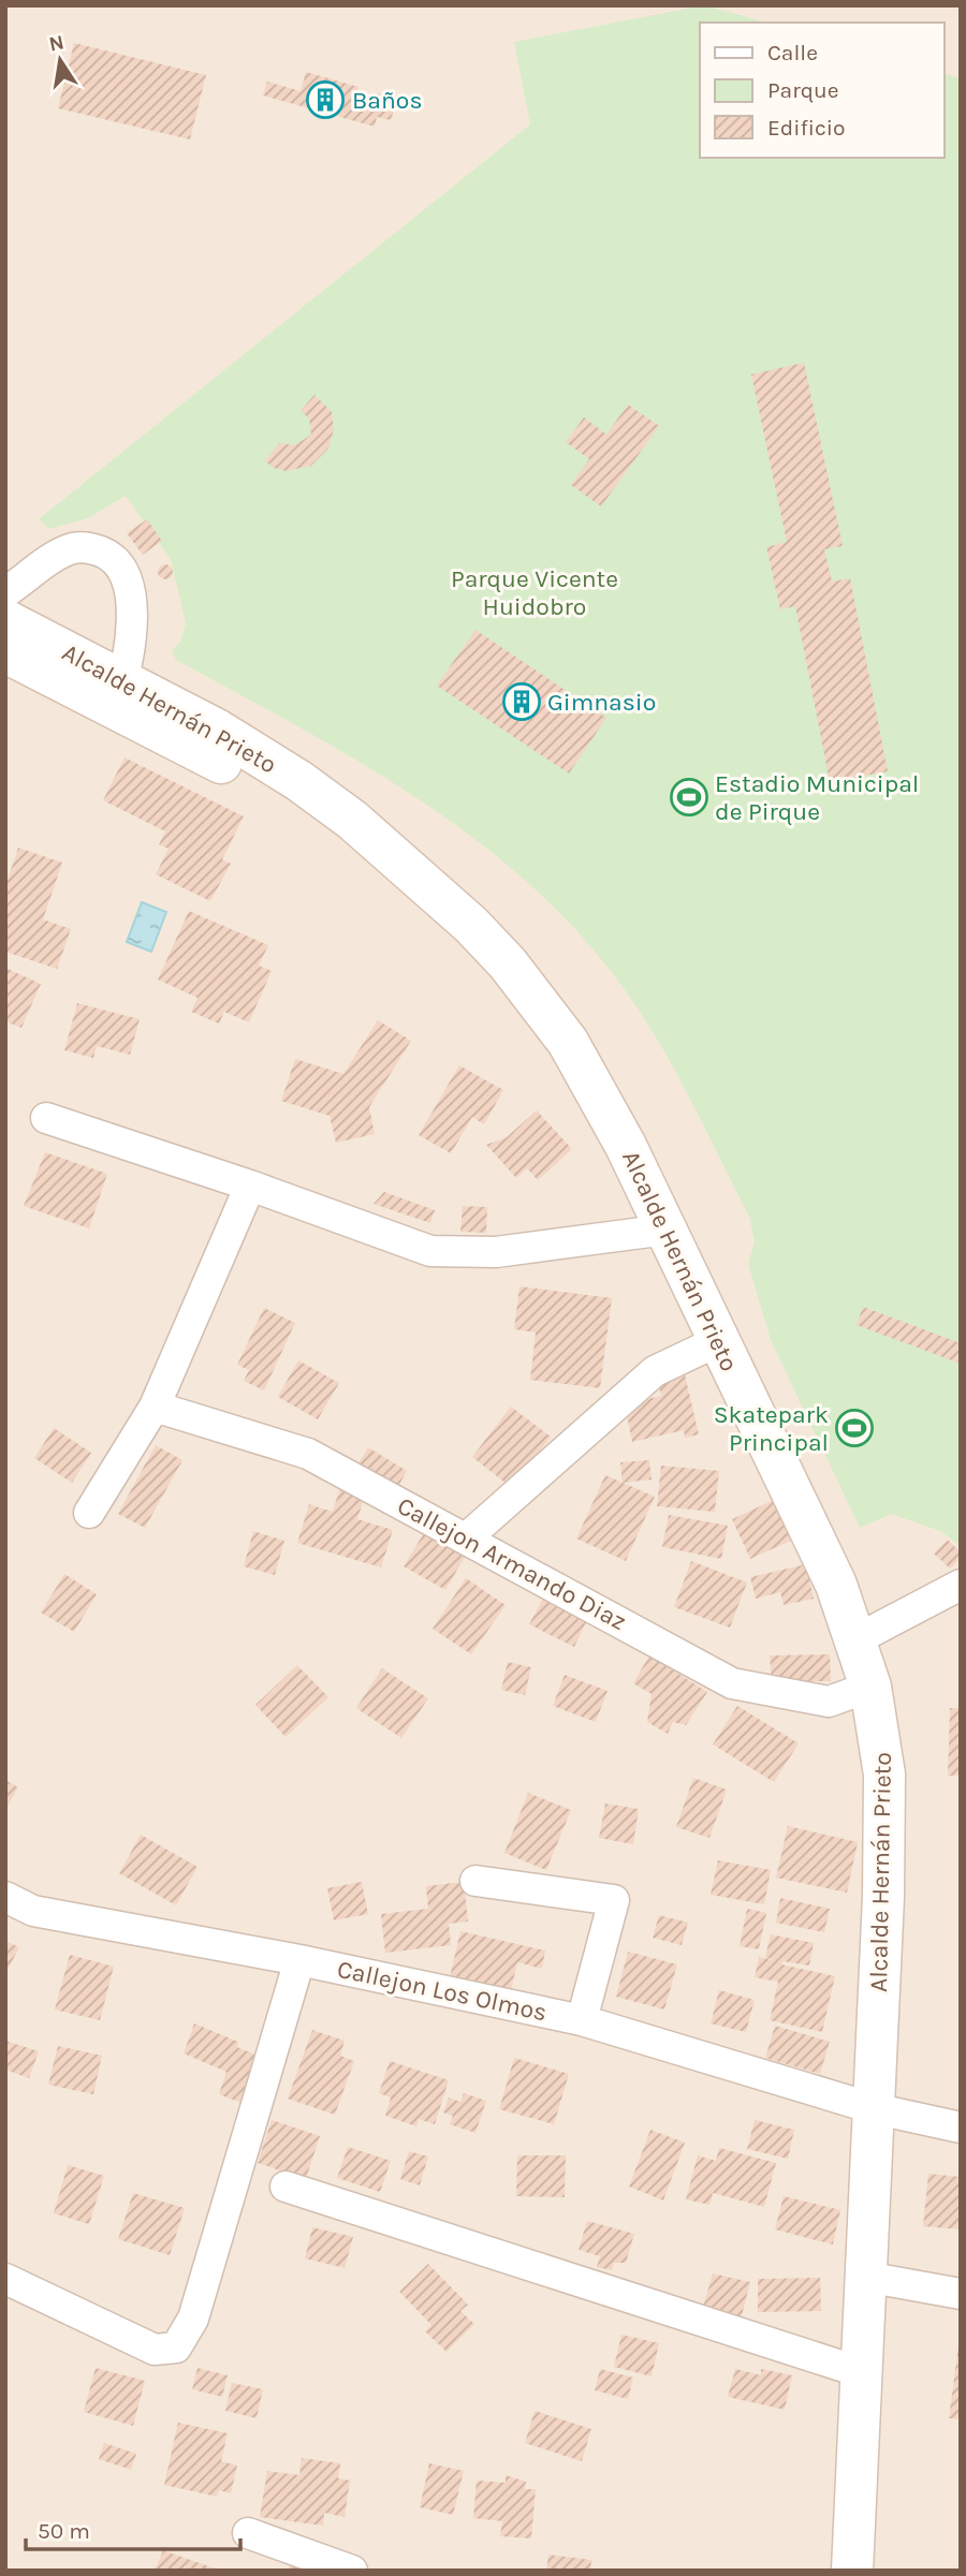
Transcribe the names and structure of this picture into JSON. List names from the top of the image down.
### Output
{
  "streets": {
    "main road": ["Alcalde Hernán Prieto"],
    "street": ["Callejon Armando Diaz", "Callejon Los Olmos"]
  },
  "crossings": [
    ["Alcalde Hernán Prieto", "Callejon Armando Diaz"],
    ["Alcalde Hernán Prieto", "Callejon Los Olmos"]
  ],
  "parks": ["Parque Vicente Huidobro"],
  "places": {
    "building": ["Baños", "Gimnasio"],
    "sports": ["Estadio Municipal de Pirque", "Skatepark Principal"]
  },
  "legend": ["Calle", "Parque", "Edificio"],
  "scale_bar": "50 m",
  "north": "top"
}
